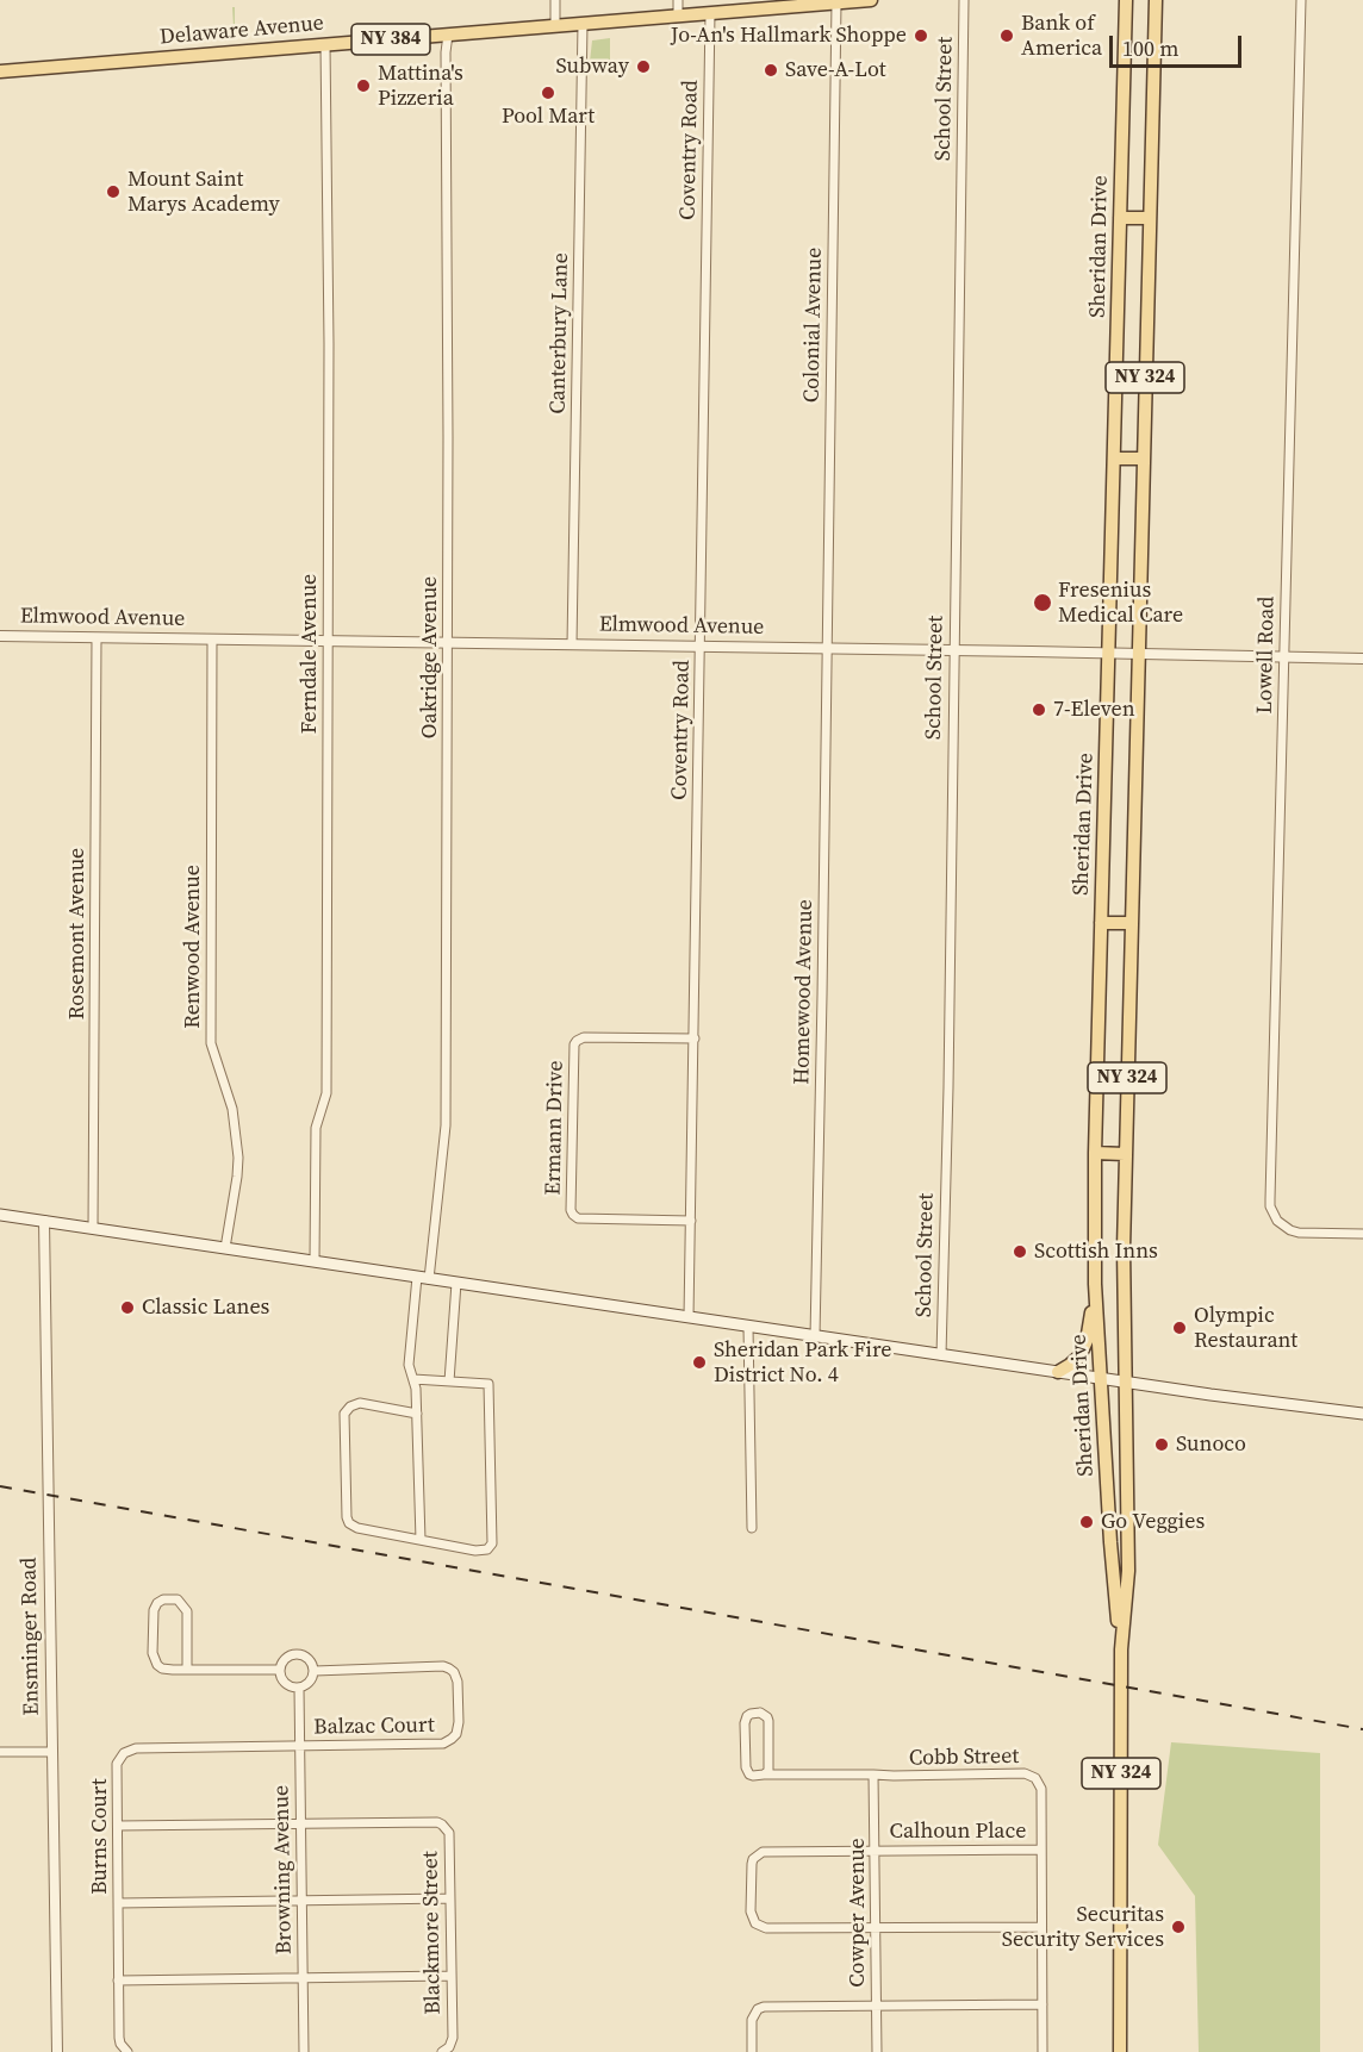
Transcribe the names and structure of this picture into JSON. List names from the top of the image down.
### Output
{
  "streets": {
    "main road": [
      "Delaware Avenue",
      "NY 384",
      "Sheridan Drive",
      "NY 324"
    ],
    "street": [
      "School Street",
      "Coventry Road",
      "Colonial Avenue",
      "Canterbury Lane",
      "Elmwood Avenue",
      "Ferndale Avenue",
      "Lowell Road",
      "Oakridge Avenue",
      "Rosemont Avenue",
      "Renwood Avenue",
      "Homewood Avenue",
      "Ermann Drive",
      "Ensminger Road",
      "Balzac Court",
      "Cobb Street",
      "Calhoun Place",
      "Burns Court",
      "Browning Avenue",
      "Cowper Avenue",
      "Blackmore Street"
    ]
  },
  "crossings": [
    ["Delaware Avenue", "Coventry Road"],
    ["Delaware Avenue", "Colonial Avenue"],
    ["Delaware Avenue", "Canterbury Lane"],
    ["Delaware Avenue", "Ferndale Avenue"],
    ["Delaware Avenue", "Oakridge Avenue"],
    ["School Street", "Elmwood Avenue"],
    ["Coventry Road", "Elmwood Avenue"],
    ["Coventry Road", "Ermann Drive"],
    ["Sheridan Drive", "Elmwood Avenue"],
    ["Colonial Avenue", "Elmwood Avenue"],
    ["Colonial Avenue", "Homewood Avenue"],
    ["Canterbury Lane", "Elmwood Avenue"],
    ["Elmwood Avenue", "Ferndale Avenue"],
    ["Elmwood Avenue", "Lowell Road"],
    ["Elmwood Avenue", "Oakridge Avenue"],
    ["Elmwood Avenue", "Rosemont Avenue"],
    ["Elmwood Avenue", "Renwood Avenue"],
    ["Elmwood Avenue", "Homewood Avenue"],
    ["Balzac Court", "Burns Court"],
    ["Balzac Court", "Browning Avenue"],
    ["Cobb Street", "Calhoun Place"],
    ["Cobb Street", "Cowper Avenue"],
    ["Calhoun Place", "Cowper Avenue"],
    ["Burns Court", "Browning Avenue"],
    ["Burns Court", "Blackmore Street"],
    ["Browning Avenue", "Blackmore Street"]
  ],
  "places": [
    "Jo-An's Hallmark Shoppe",
    "Bank of America",
    "Subway",
    "Save-A-Lot",
    "Mattina's Pizzeria",
    "Pool Mart",
    "Mount Saint Marys Academy",
    "Fresenius Medical Care",
    "7-Eleven",
    "Scottish Inns",
    "Classic Lanes",
    "Olympic Restaurant",
    "Sheridan Park Fire District No. 4",
    "Sunoco",
    "Go Veggies",
    "Securitas Security Services"
  ],
  "scale_bar": "100 m"
}
